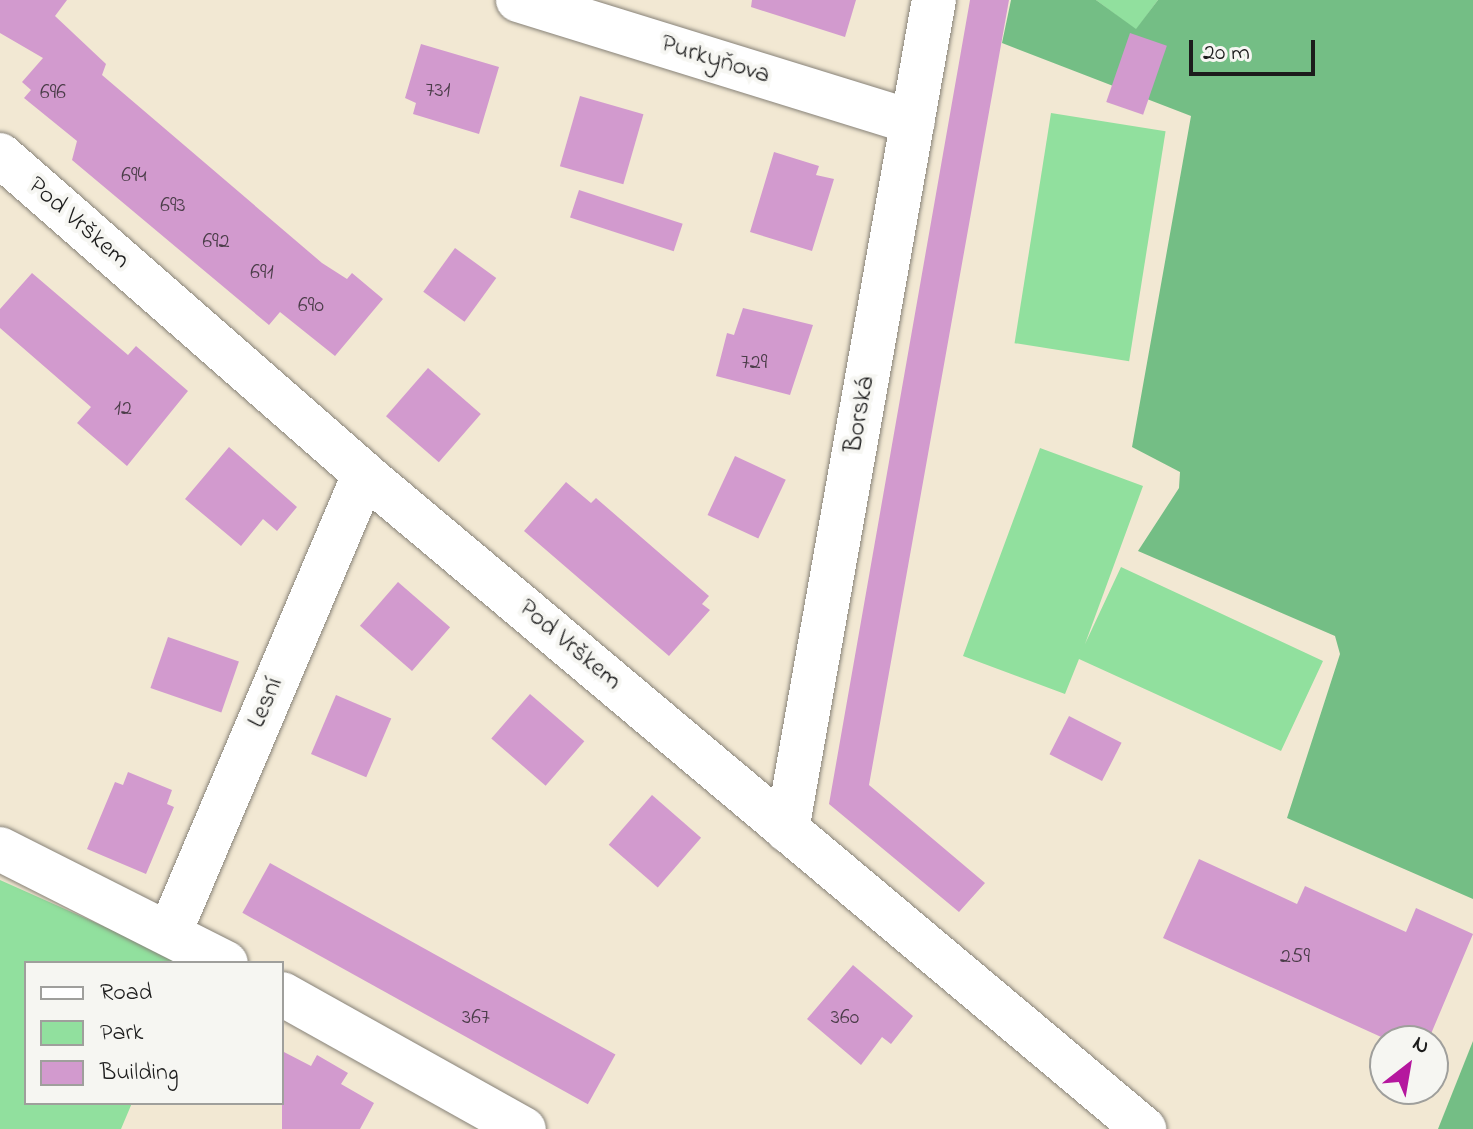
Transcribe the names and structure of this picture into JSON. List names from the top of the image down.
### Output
{
  "streets": {
    "street": [
      "Purkyňova",
      "Pod Vrškem",
      "Borská",
      "Lesní"
    ]
  },
  "crossings": [
    ["Purkyňova", "Borská"],
    ["Pod Vrškem", "Borská"],
    ["Pod Vrškem", "Lesní"]
  ],
  "house_numbers": [
    "731",
    "696",
    "694",
    "693",
    "692",
    "691",
    "690",
    "729",
    "12",
    "259",
    "367",
    "360"
  ],
  "legend": ["Road", "Park", "Building"],
  "scale_bar": "20 m",
  "north": "top right"
}
